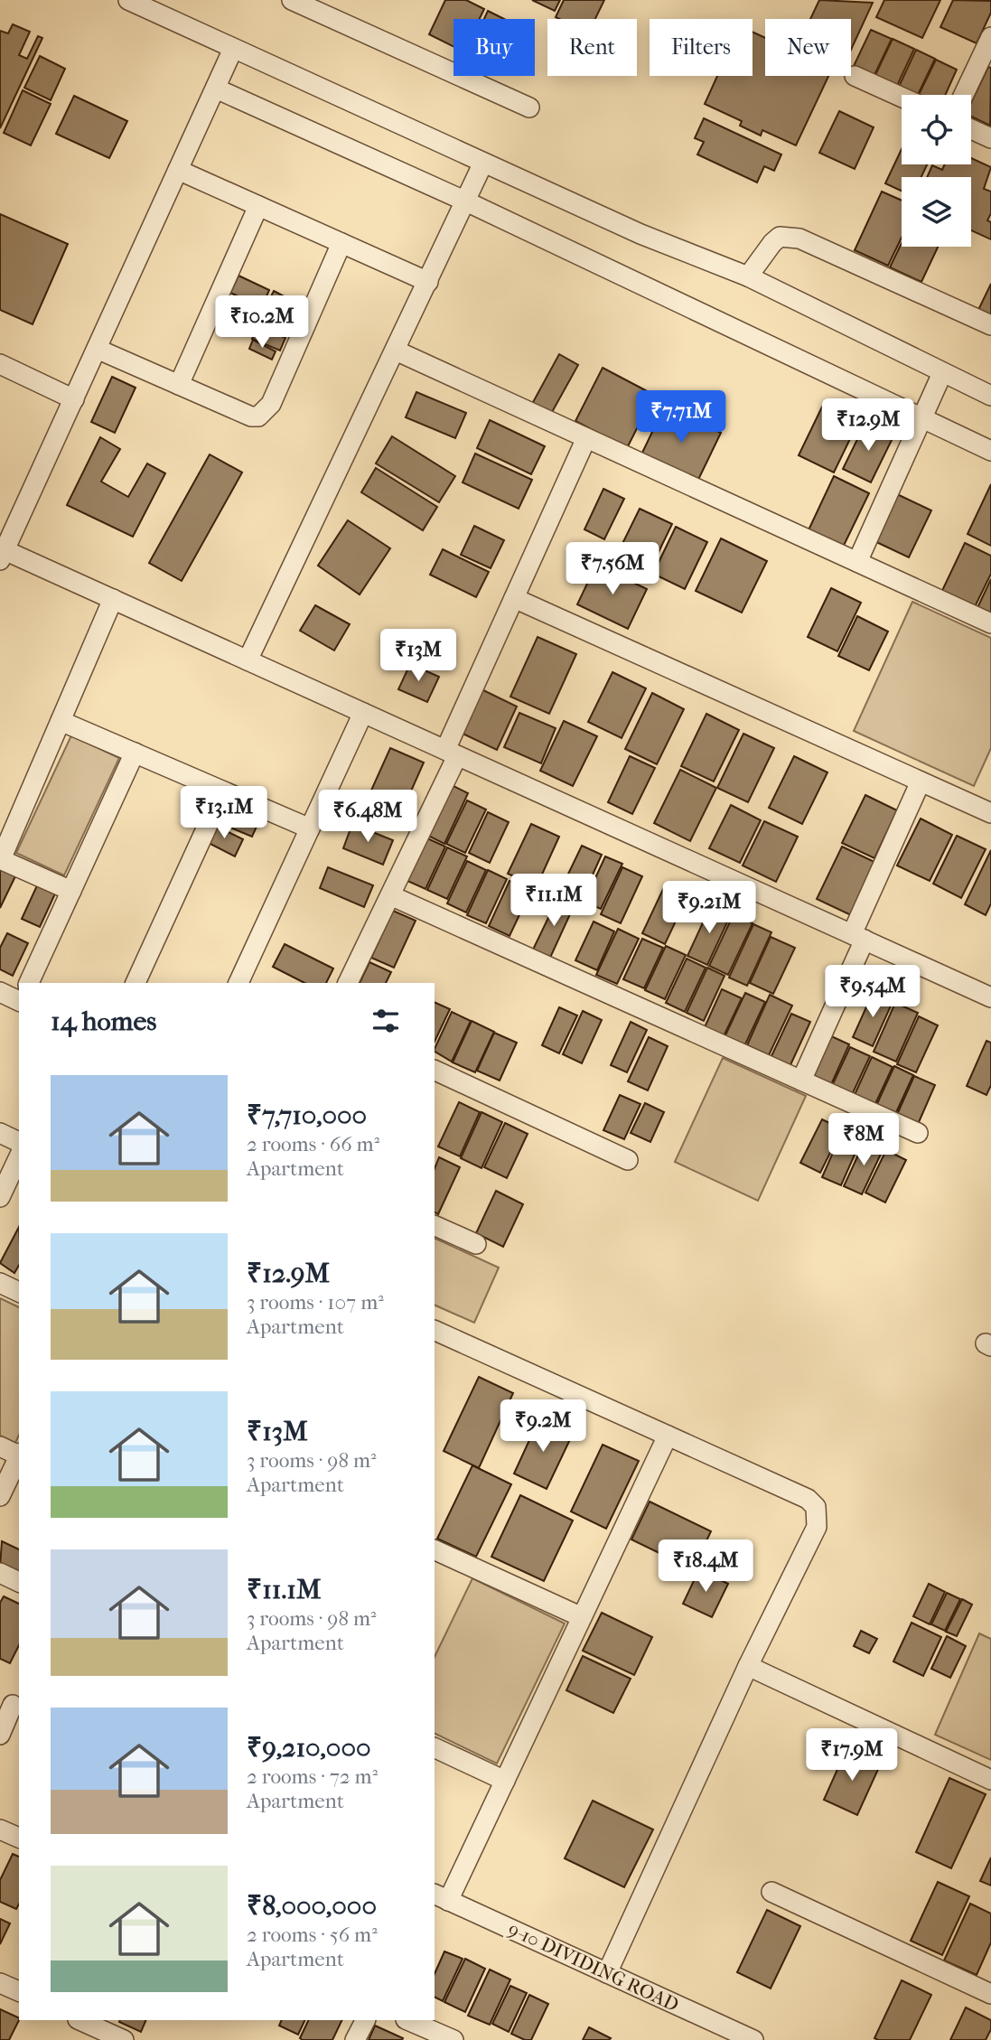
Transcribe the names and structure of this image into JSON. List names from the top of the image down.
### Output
{
  "streets": {
    "street": ["9-10 DIVIDING ROAD"]
  },
  "page": {
    "chip": [
      "Buy",
      "Rent",
      "Filters",
      "New"
    ],
    "price": [
      "₹10.2M",
      "₹7.71M",
      "₹12.9M",
      "₹7.56M",
      "₹13M",
      "₹13.1M",
      "₹6.48M",
      "₹11.1M",
      "₹9.21M",
      "₹9.54M",
      "₹8M",
      "₹9.2M",
      "₹18.4M",
      "₹17.9M"
    ],
    "heading": "14 homes",
    "list": [
      {
        "name": "₹7,710,000",
        "note": "2 rooms · 66 m² · Apartment"
      },
      {
        "name": "₹12.9M",
        "note": "3 rooms · 107 m² · Apartment"
      },
      {
        "name": "₹13M",
        "note": "3 rooms · 98 m² · Apartment"
      },
      {
        "name": "₹11.1M",
        "note": "3 rooms · 98 m² · Apartment"
      },
      {
        "name": "₹9,210,000",
        "note": "2 rooms · 72 m² · Apartment"
      },
      {
        "name": "₹8,000,000",
        "note": "2 rooms · 56 m² · Apartment"
      }
    ]
  }
}
